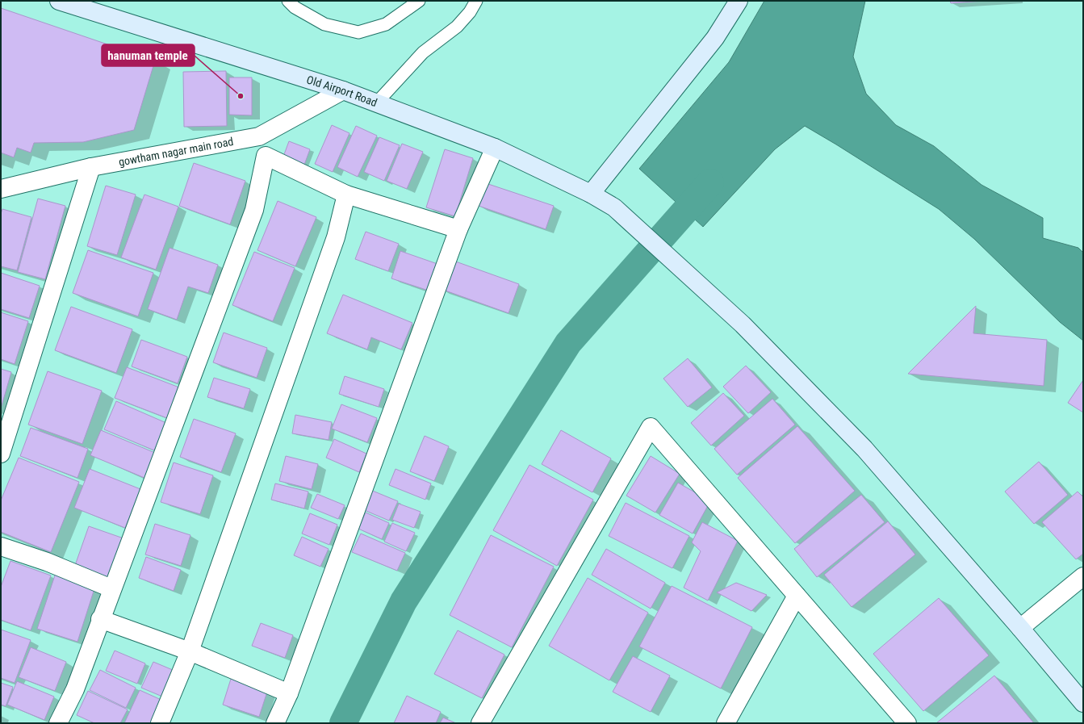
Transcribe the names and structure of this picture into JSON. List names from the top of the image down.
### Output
{
  "streets": {
    "main road": ["Old Airport Road"],
    "street": ["gowtham nagar main road"]
  },
  "crossings": [
    ["Old Airport Road", "gowtham nagar main road"]
  ],
  "places": ["hanuman temple"]
}
